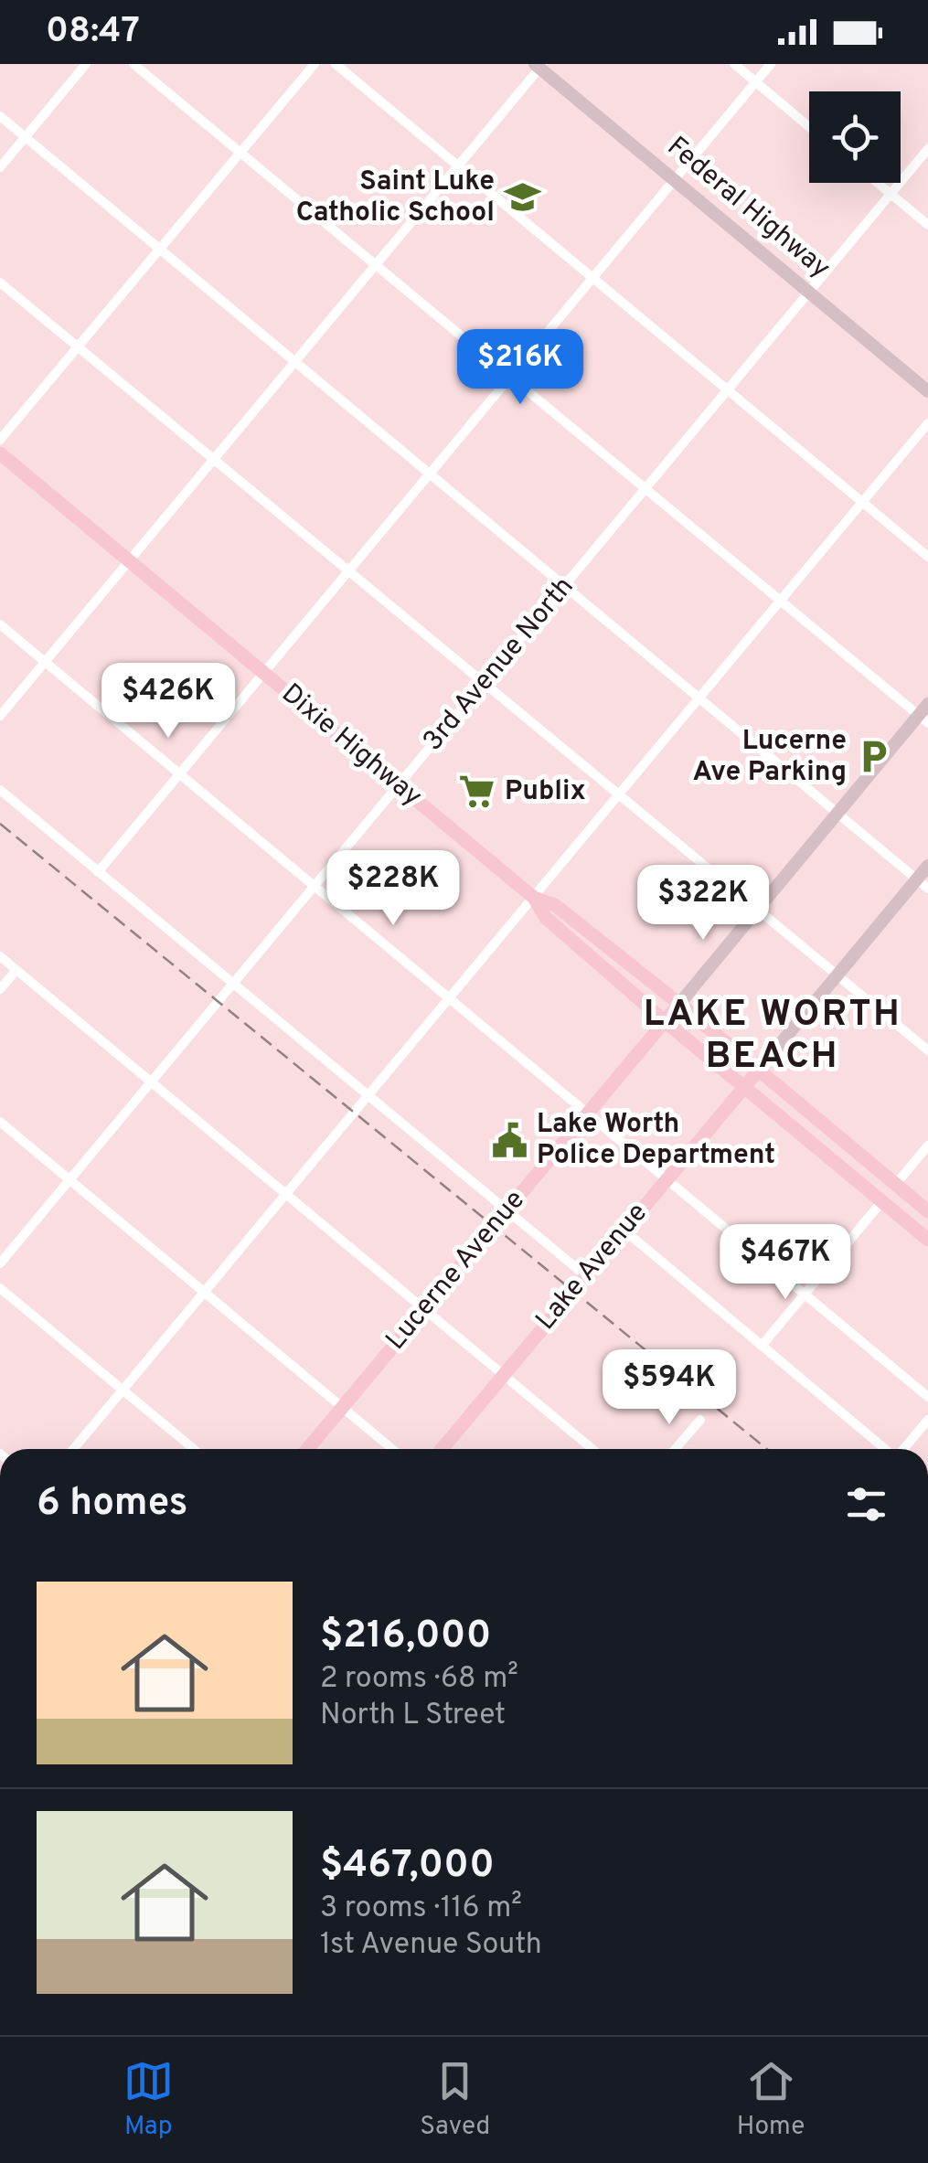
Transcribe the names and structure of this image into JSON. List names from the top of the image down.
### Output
{
  "streets": {
    "main road": [
      "Federal Highway",
      "Dixie Highway",
      "Lake Avenue",
      "Lucerne Avenue"
    ],
    "street": ["3rd Avenue North"]
  },
  "crossings": [
    ["Federal Highway", "3rd Avenue North"],
    ["3rd Avenue North", "Dixie Highway"],
    ["Dixie Highway", "Lake Avenue"],
    ["Dixie Highway", "Lucerne Avenue"]
  ],
  "districts": ["LAKE WORTH BEACH"],
  "places": {
    "school or university": ["Saint Luke Catholic School"],
    "parking": ["Lucerne Ave Parking"],
    "supermarket": ["Publix"],
    "public building": ["Lake Worth Police Department"]
  },
  "page": {
    "status": "08:47",
    "price": [
      "$216K",
      "$426K",
      "$228K",
      "$322K",
      "$467K",
      "$594K"
    ],
    "heading": "6 homes",
    "list": [
      {
        "name": "$216,000",
        "note": "2 rooms · 68 m² · North L Street"
      },
      {
        "name": "$467,000",
        "note": "3 rooms · 116 m² · 1st Avenue South"
      }
    ],
    "tabs": ["Map", "Saved", "Home"]
  }
}
